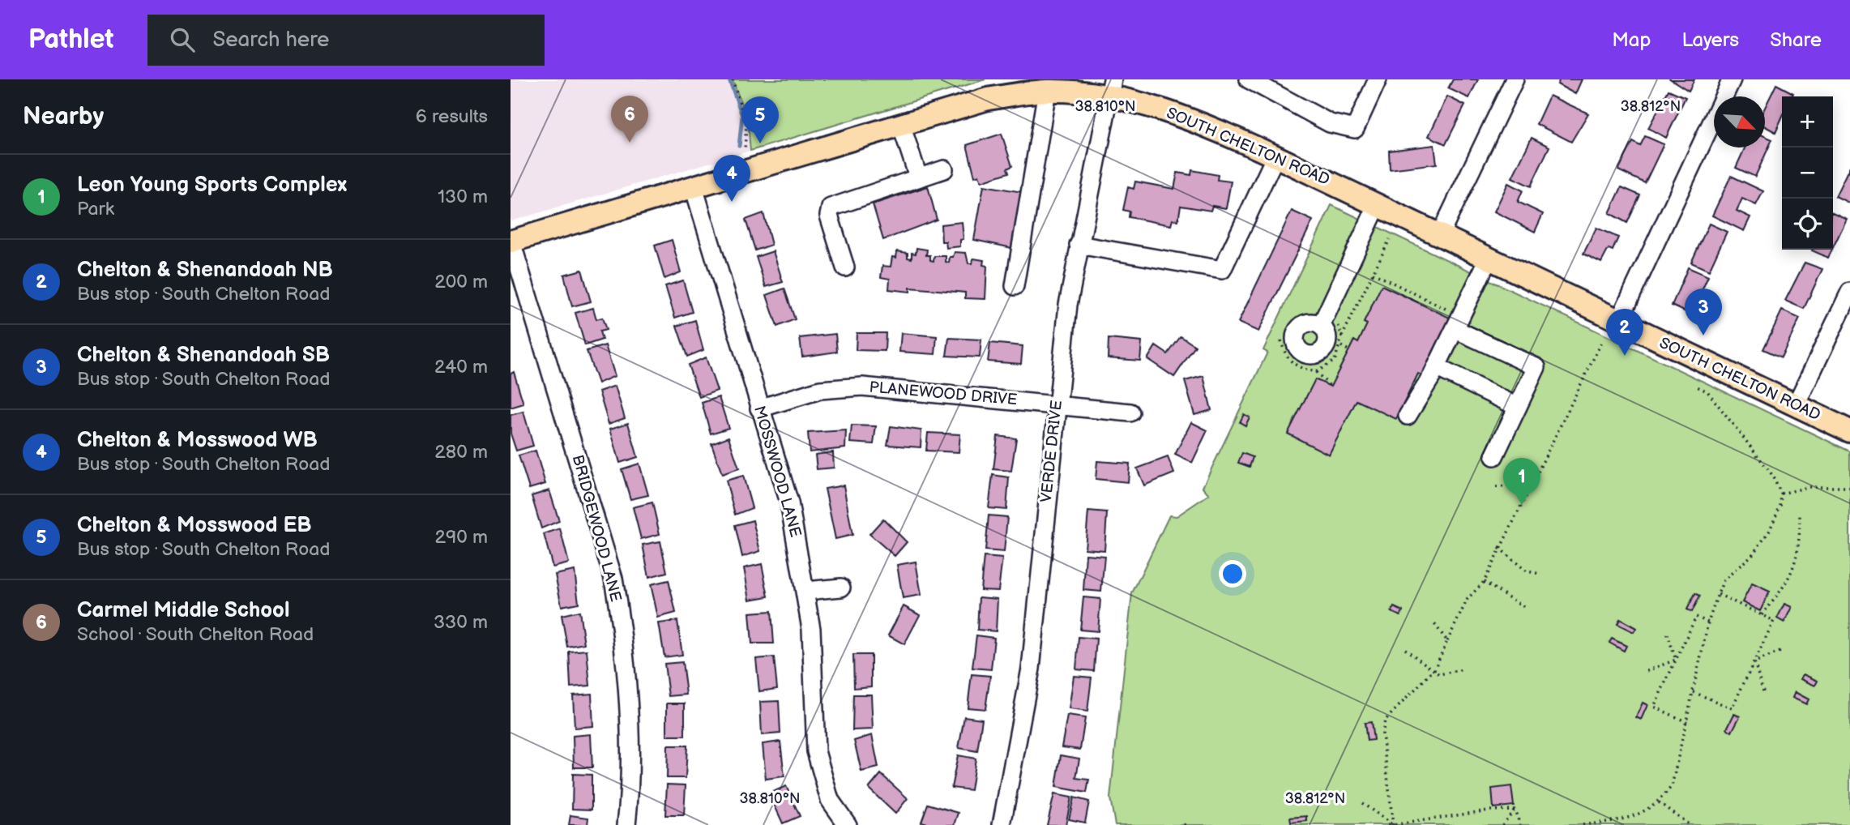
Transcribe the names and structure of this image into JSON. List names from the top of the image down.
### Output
{
  "streets": {
    "main road": ["SOUTH CHELTON ROAD"],
    "street": [
      "PLANEWOOD DRIVE",
      "VERDE DRIVE",
      "MOSSWOOD LANE",
      "BRIDGEWOOD LANE"
    ]
  },
  "crossings": [
    ["SOUTH CHELTON ROAD", "VERDE DRIVE"],
    ["SOUTH CHELTON ROAD", "MOSSWOOD LANE"],
    ["SOUTH CHELTON ROAD", "BRIDGEWOOD LANE"],
    ["PLANEWOOD DRIVE", "VERDE DRIVE"],
    ["PLANEWOOD DRIVE", "MOSSWOOD LANE"]
  ],
  "north": "bottom right",
  "page": {
    "header": "Pathlet",
    "search": "Search here",
    "nav": ["Map", "Layers", "Share"],
    "heading": ["Nearby", "6 results"],
    "pins": [
      "6",
      "5",
      "4",
      "3",
      "2",
      "1"
    ],
    "map_buttons": ["+", "−"],
    "list": [
      {
        "mark": "1",
        "name": "Leon Young Sports Complex",
        "note": "Park",
        "value": "130 m"
      },
      {
        "mark": "2",
        "name": "Chelton & Shenandoah NB",
        "note": "Bus stop · South Chelton Road",
        "value": "200 m"
      },
      {
        "mark": "3",
        "name": "Chelton & Shenandoah SB",
        "note": "Bus stop · South Chelton Road",
        "value": "240 m"
      },
      {
        "mark": "4",
        "name": "Chelton & Mosswood WB",
        "note": "Bus stop · South Chelton Road",
        "value": "280 m"
      },
      {
        "mark": "5",
        "name": "Chelton & Mosswood EB",
        "note": "Bus stop · South Chelton Road",
        "value": "290 m"
      },
      {
        "mark": "6",
        "name": "Carmel Middle School",
        "note": "School · South Chelton Road",
        "value": "330 m"
      }
    ]
  },
  "coordinates": ["38.810°N", "38.812°N"]
}
